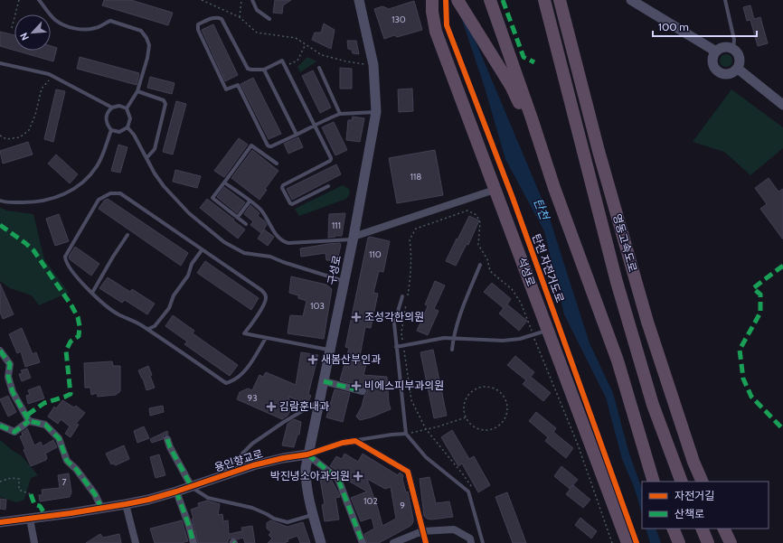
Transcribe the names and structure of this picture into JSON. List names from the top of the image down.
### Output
{
  "streets": {
    "highway": ["영동고속도로", "석성로"],
    "street": ["구성로", "용인향교로"],
    "cycle path": ["탄천 자전거도로"]
  },
  "crossings": [
    ["구성로", "용인향교로"]
  ],
  "water": ["탄천"],
  "places": {
    "health": [
      "조성각한의원",
      "새봄산부인과",
      "비에스피부과의원",
      "김람훈내과",
      "박진녕소아과의원"
    ]
  },
  "house_numbers": [
    "130",
    "118",
    "111",
    "110",
    "103",
    "93",
    "7",
    "102",
    "9"
  ],
  "legend": ["자전거길", "산책로"],
  "scale_bar": "100 m",
  "north": "bottom left"
}
